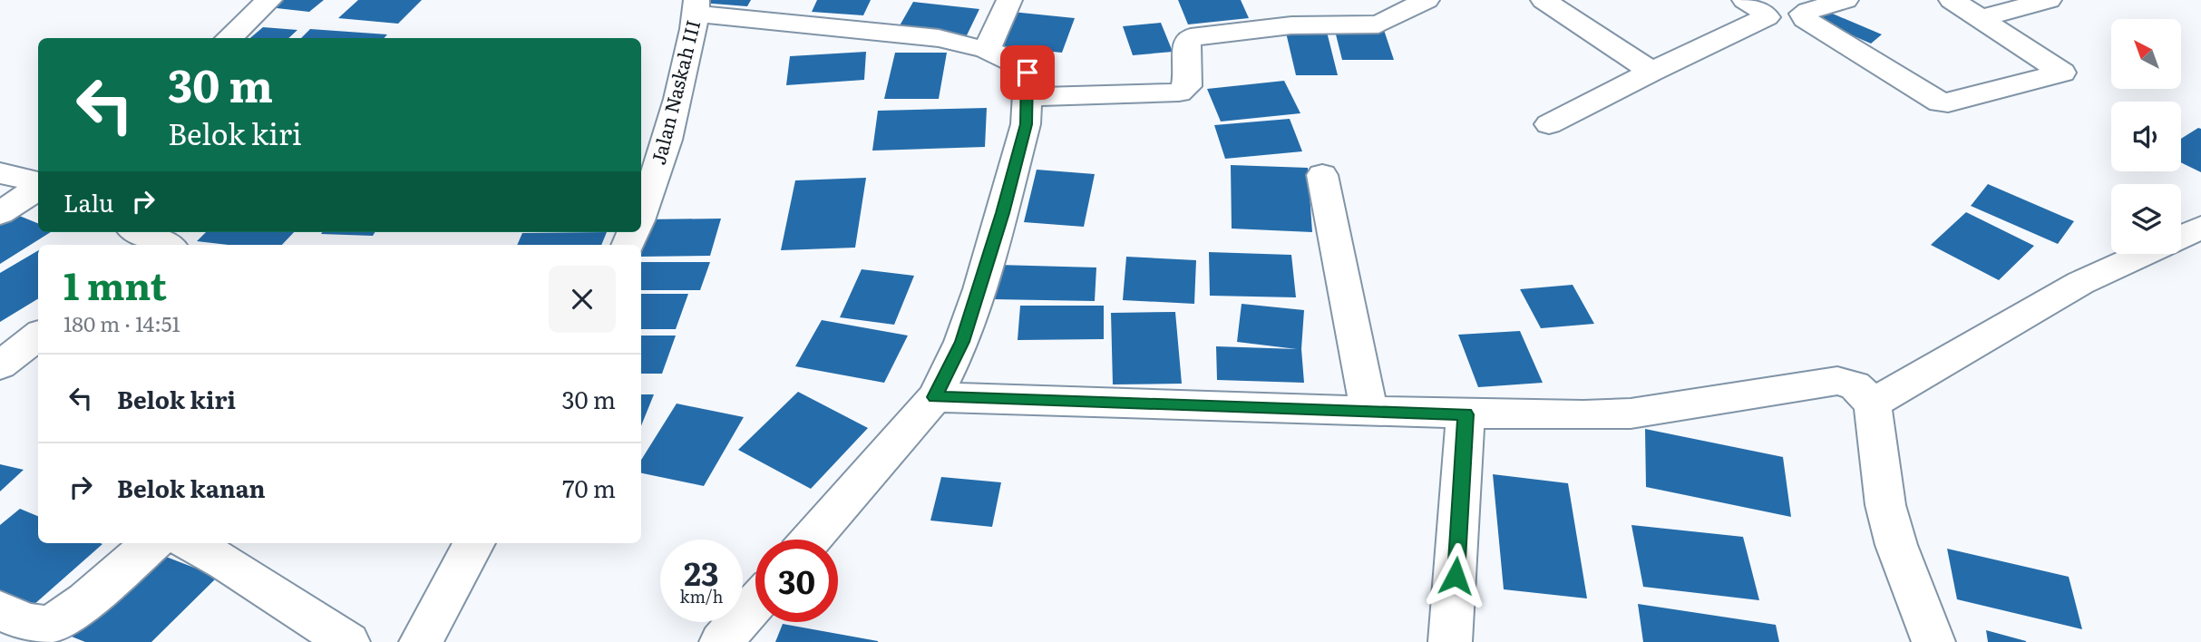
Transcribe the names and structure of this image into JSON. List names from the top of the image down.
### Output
{
  "streets": {
    "street": ["Jalan Naskah III"]
  },
  "north": "top left",
  "page": {
    "turn": ["30 m", "Belok kiri"],
    "then": "Lalu",
    "heading": ["1 mnt", "180 m · 14:51"],
    "list": [
      {
        "name": "Belok kiri",
        "value": "30 m"
      },
      {
        "name": "Belok kanan",
        "value": "70 m"
      }
    ],
    "speed": "23 km/h",
    "limit": "30"
  }
}
